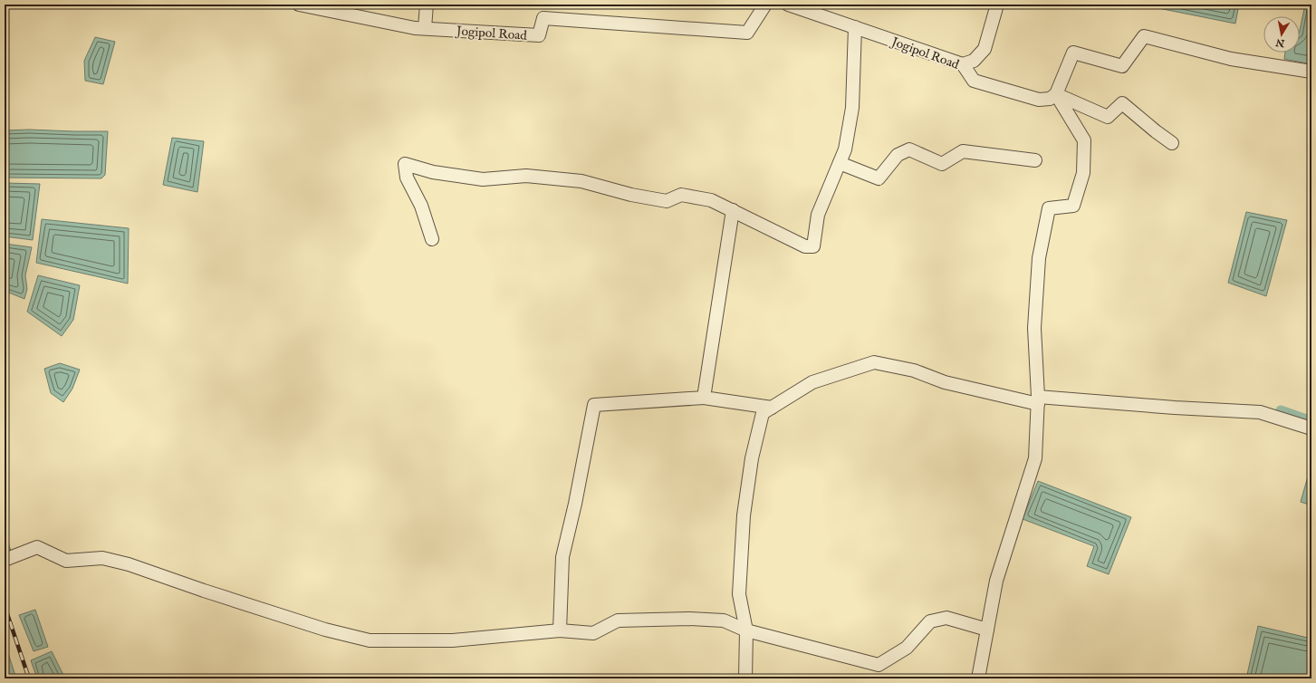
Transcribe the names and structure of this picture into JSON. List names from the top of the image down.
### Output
{
  "streets": {
    "street": ["Jogipol Road"]
  },
  "north": "bottom"
}
